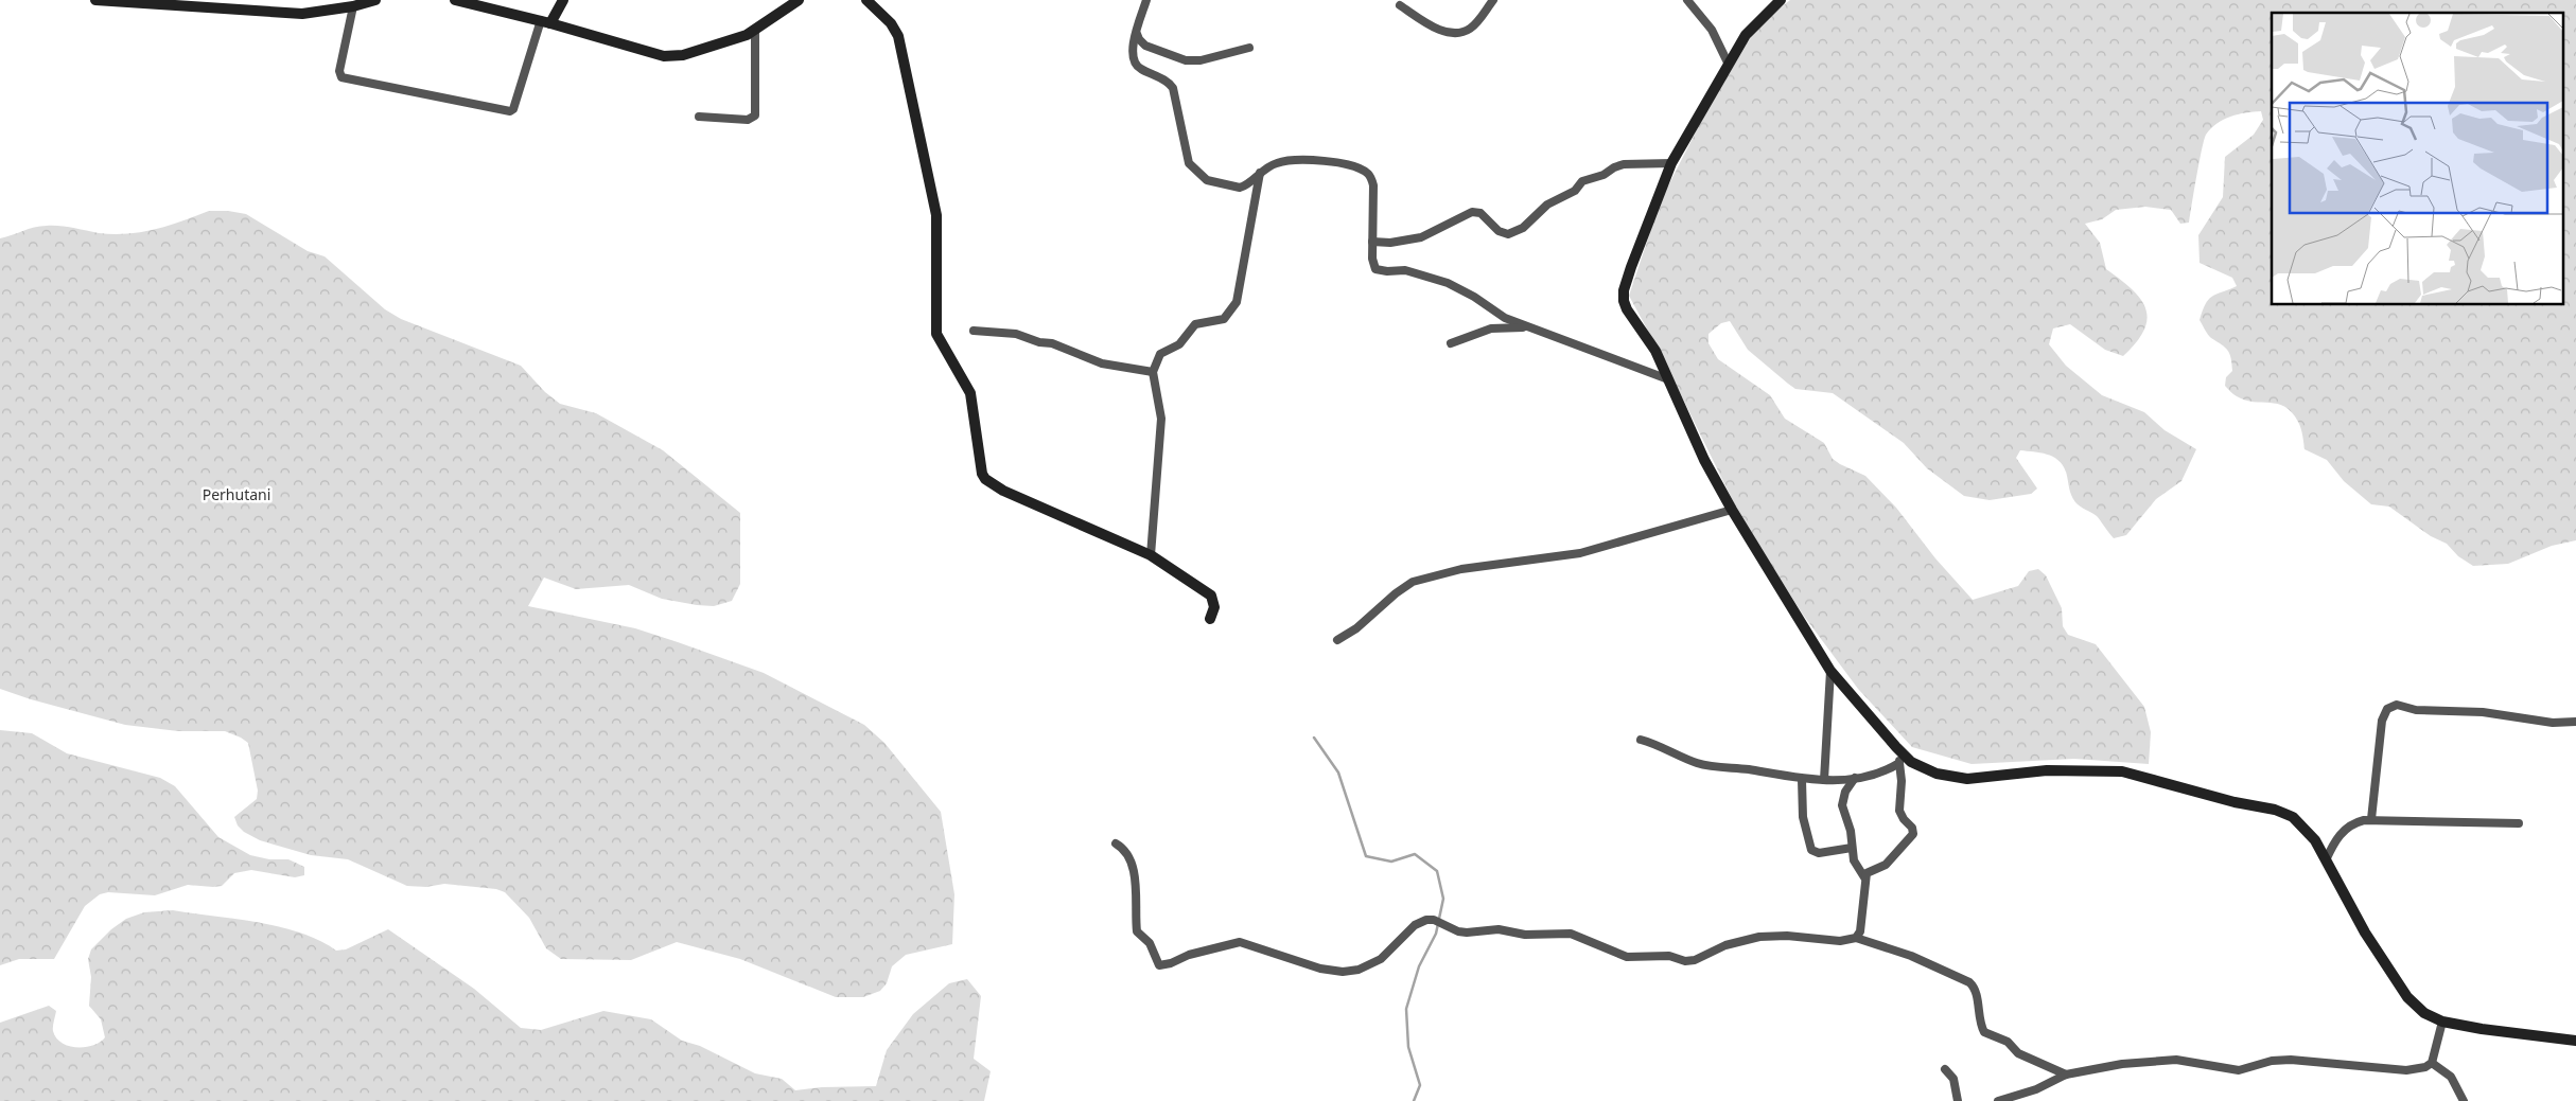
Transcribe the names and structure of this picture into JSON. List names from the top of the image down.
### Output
{
  "parks": ["Perhutani"]
}
